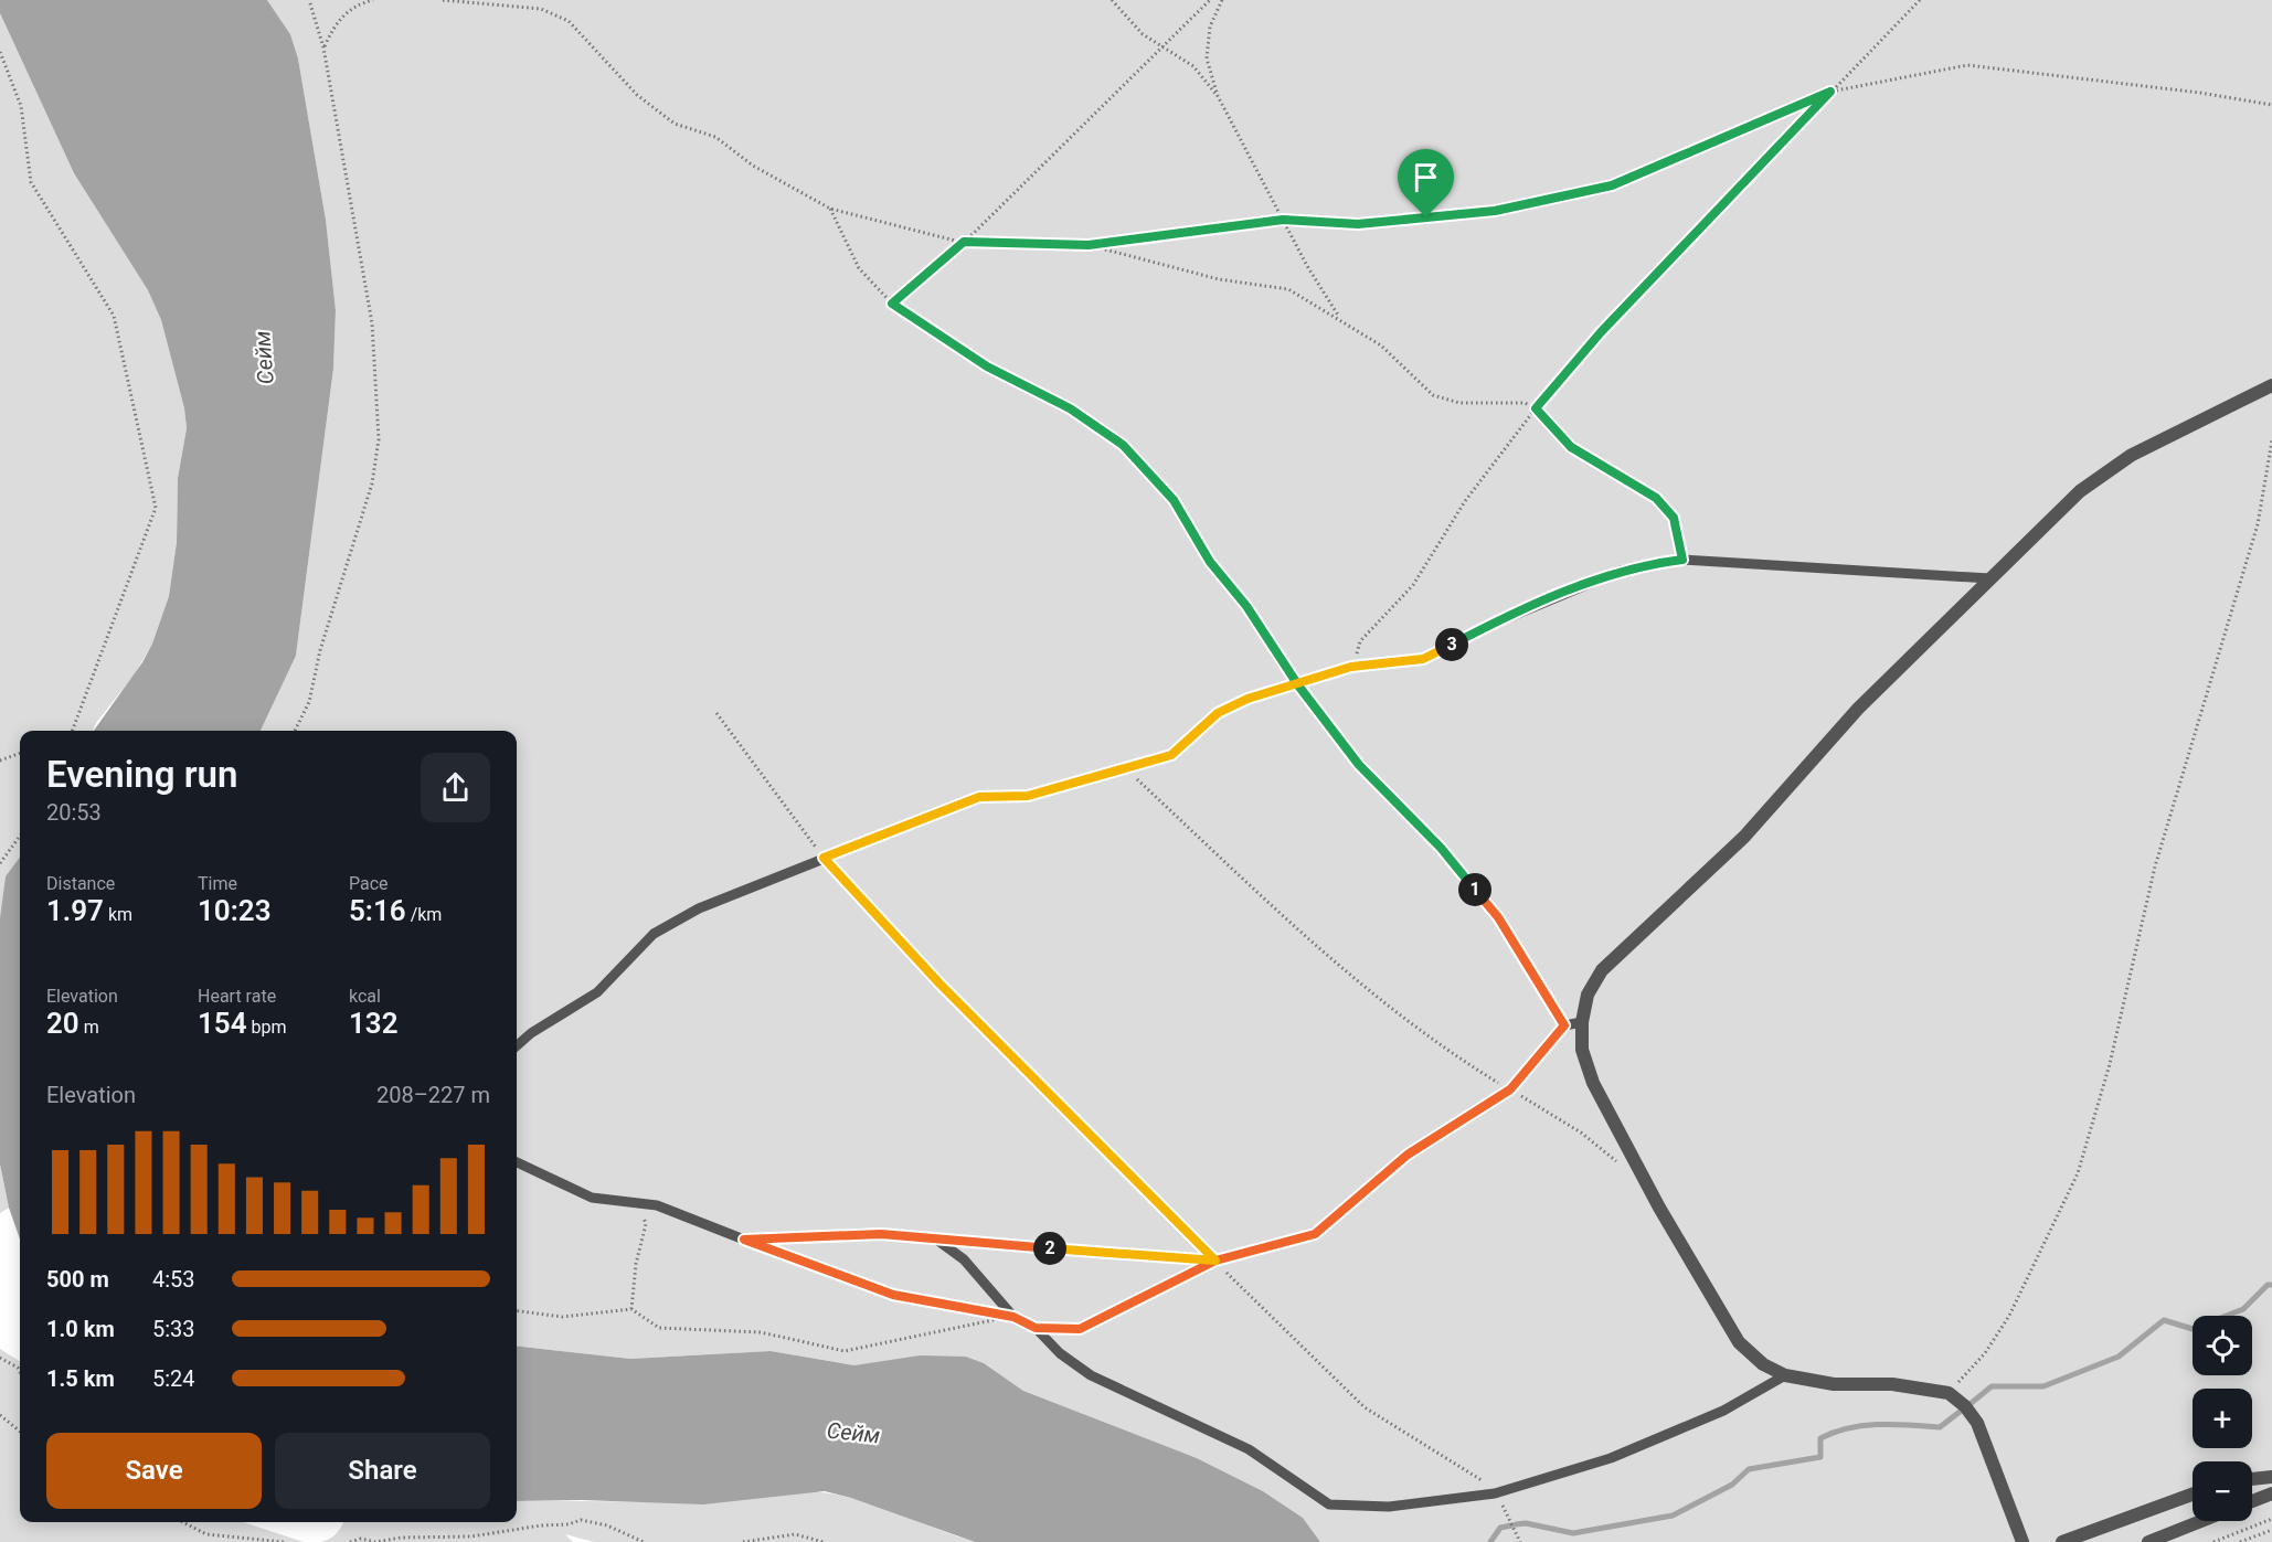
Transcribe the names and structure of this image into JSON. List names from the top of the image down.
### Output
{
  "water": ["Сейм"],
  "page": {
    "pins": ["3", "1", "2"],
    "heading": ["Evening run", "20:53"],
    "stats": [
      ["Distance", "1.97 km"],
      ["Time", "10:23"],
      ["Pace", "5:16 /km"],
      ["Elevation", "20 m"],
      ["Heart rate", "154 bpm"],
      ["kcal", "132"]
    ],
    "chart": ["Elevation", "208–227 m"],
    "list": [
      {
        "name": "500 m",
        "note": "4:53"
      },
      {
        "name": "1.0 km",
        "note": "5:33"
      },
      {
        "name": "1.5 km",
        "note": "5:24"
      }
    ],
    "map_buttons": ["+", "−"],
    "buttons": ["Save", "Share"]
  }
}
